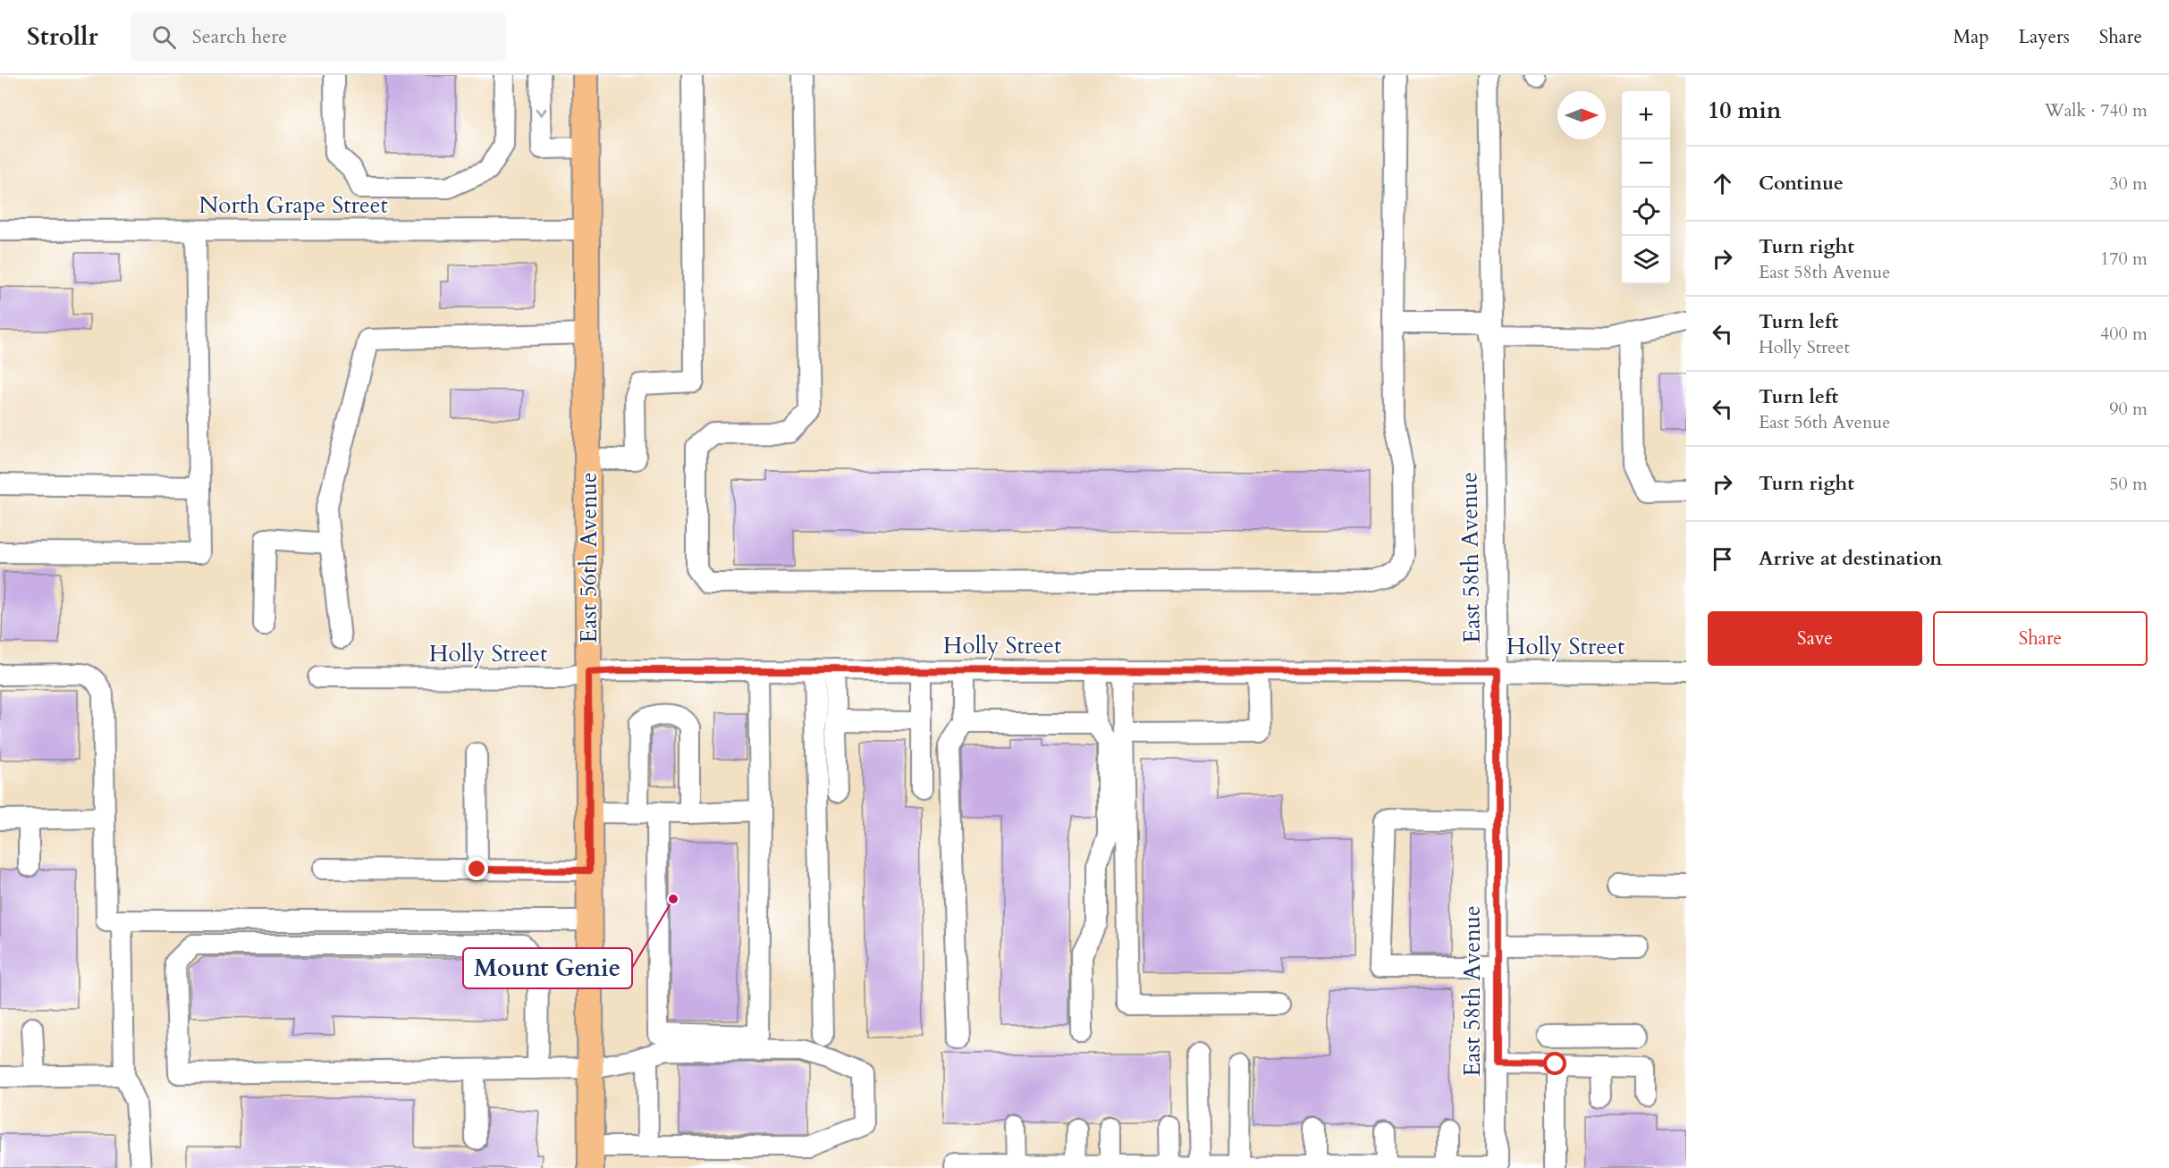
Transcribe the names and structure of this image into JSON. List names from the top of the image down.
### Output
{
  "streets": {
    "main road": ["East 56th Avenue"],
    "street": ["North Grape Street", "East 58th Avenue", "Holly Street"]
  },
  "crossings": [
    ["North Grape Street", "East 56th Avenue"],
    ["East 56th Avenue", "Holly Street"],
    ["East 58th Avenue", "Holly Street"]
  ],
  "places": ["Mount Genie"],
  "north": "right",
  "page": {
    "header": "Strollr",
    "search": "Search here",
    "nav": ["Map", "Layers", "Share"],
    "heading": ["10 min", "Walk · 740 m"],
    "map_buttons": ["+", "−"],
    "list": [
      ["Continue", "30 m"],
      ["Turn right", "East 58th Avenue", "170 m"],
      ["Turn left", "Holly Street", "400 m"],
      ["Turn left", "East 56th Avenue", "90 m"],
      ["Turn right", "50 m"],
      "Arrive at destination"
    ],
    "buttons": ["Save", "Share"]
  }
}
